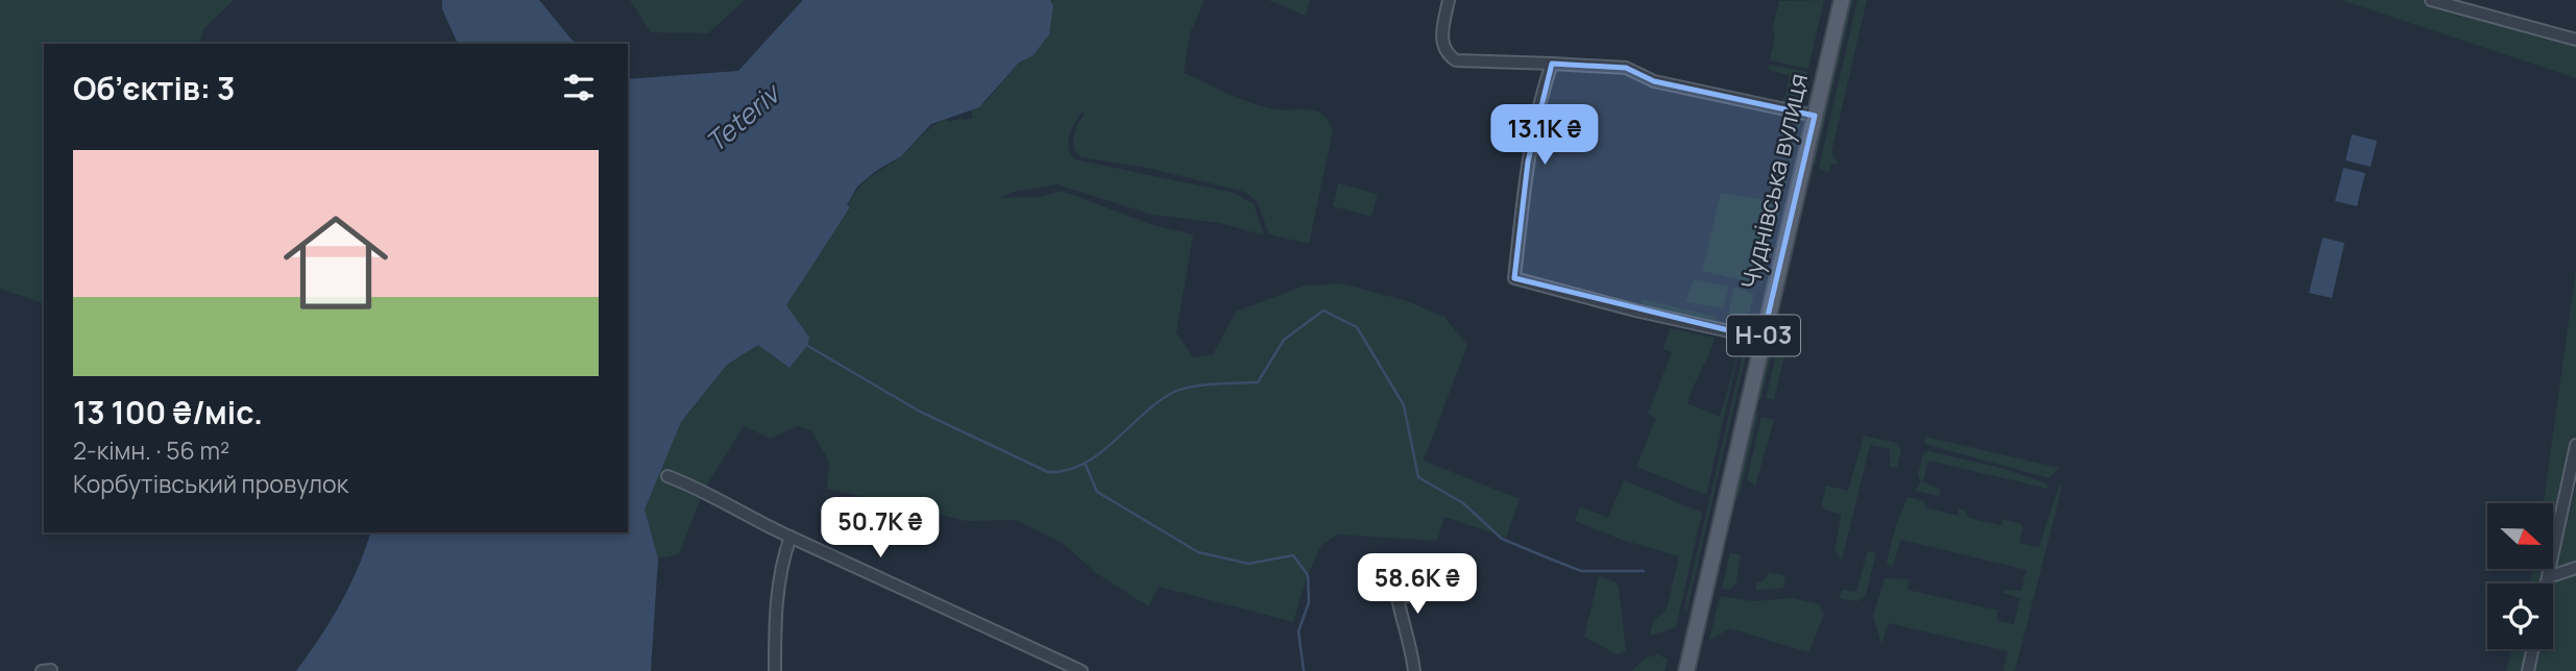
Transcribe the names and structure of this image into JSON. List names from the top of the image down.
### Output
{
  "streets": {
    "main road": ["Чуднівська вулиця", "Н-03"]
  },
  "water": ["Teteriv"],
  "north": "right",
  "page": {
    "heading": "Об’єктів: 3",
    "price": ["13.1K ₴", "50.7K ₴", "58.6K ₴"],
    "list": [
      {
        "name": "13 100 ₴/міс.",
        "note": "2-кімн. · 56 m² · Корбутівський провулок"
      }
    ]
  }
}
